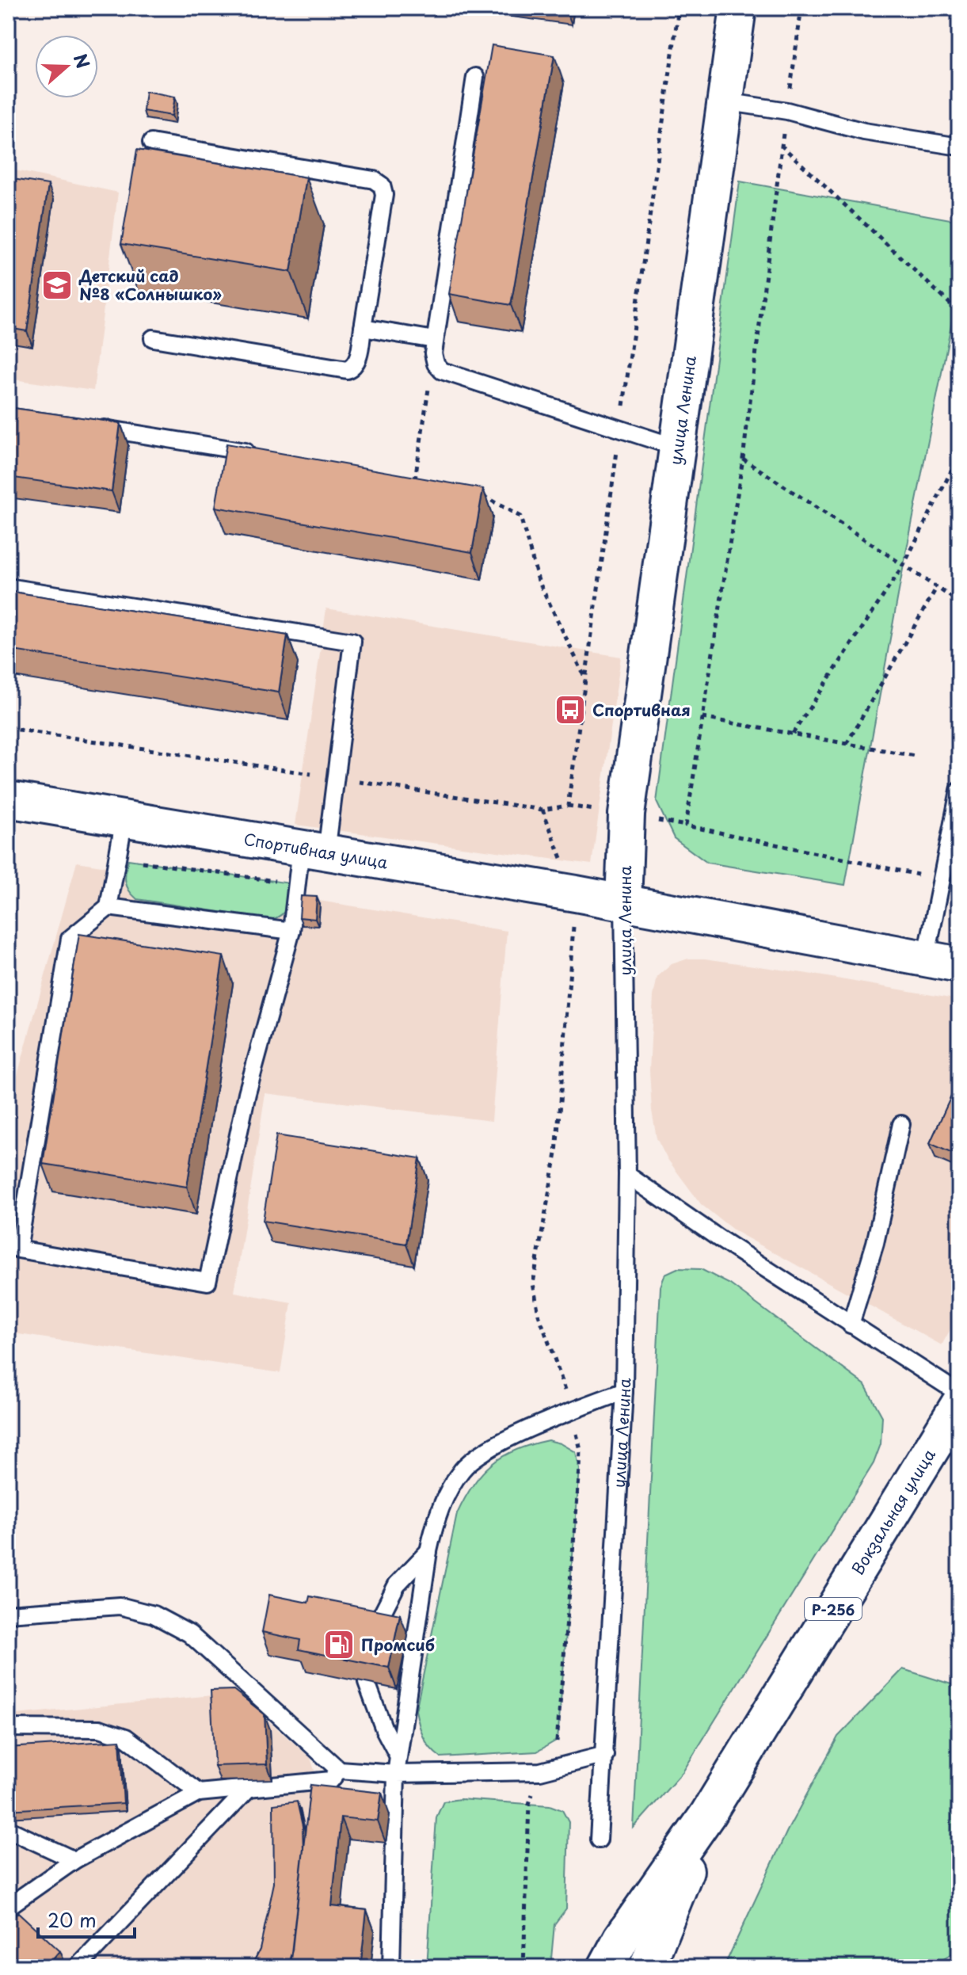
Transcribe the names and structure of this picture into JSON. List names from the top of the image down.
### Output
{
  "streets": {
    "main road": [
      "улица Ленина",
      "Спортивная улица",
      "Вокзальная улица",
      "Р-256"
    ]
  },
  "crossings": [
    ["улица Ленина", "Спортивная улица"],
    ["Вокзальная улица", "Р-256"]
  ],
  "places": {
    "school or university": ["Детский сад №8 «Солнышко»"],
    "bus stop": ["Спортивная"],
    "fuel station": ["Промсиб"]
  },
  "scale_bar": "20 m",
  "north": "right"
}
